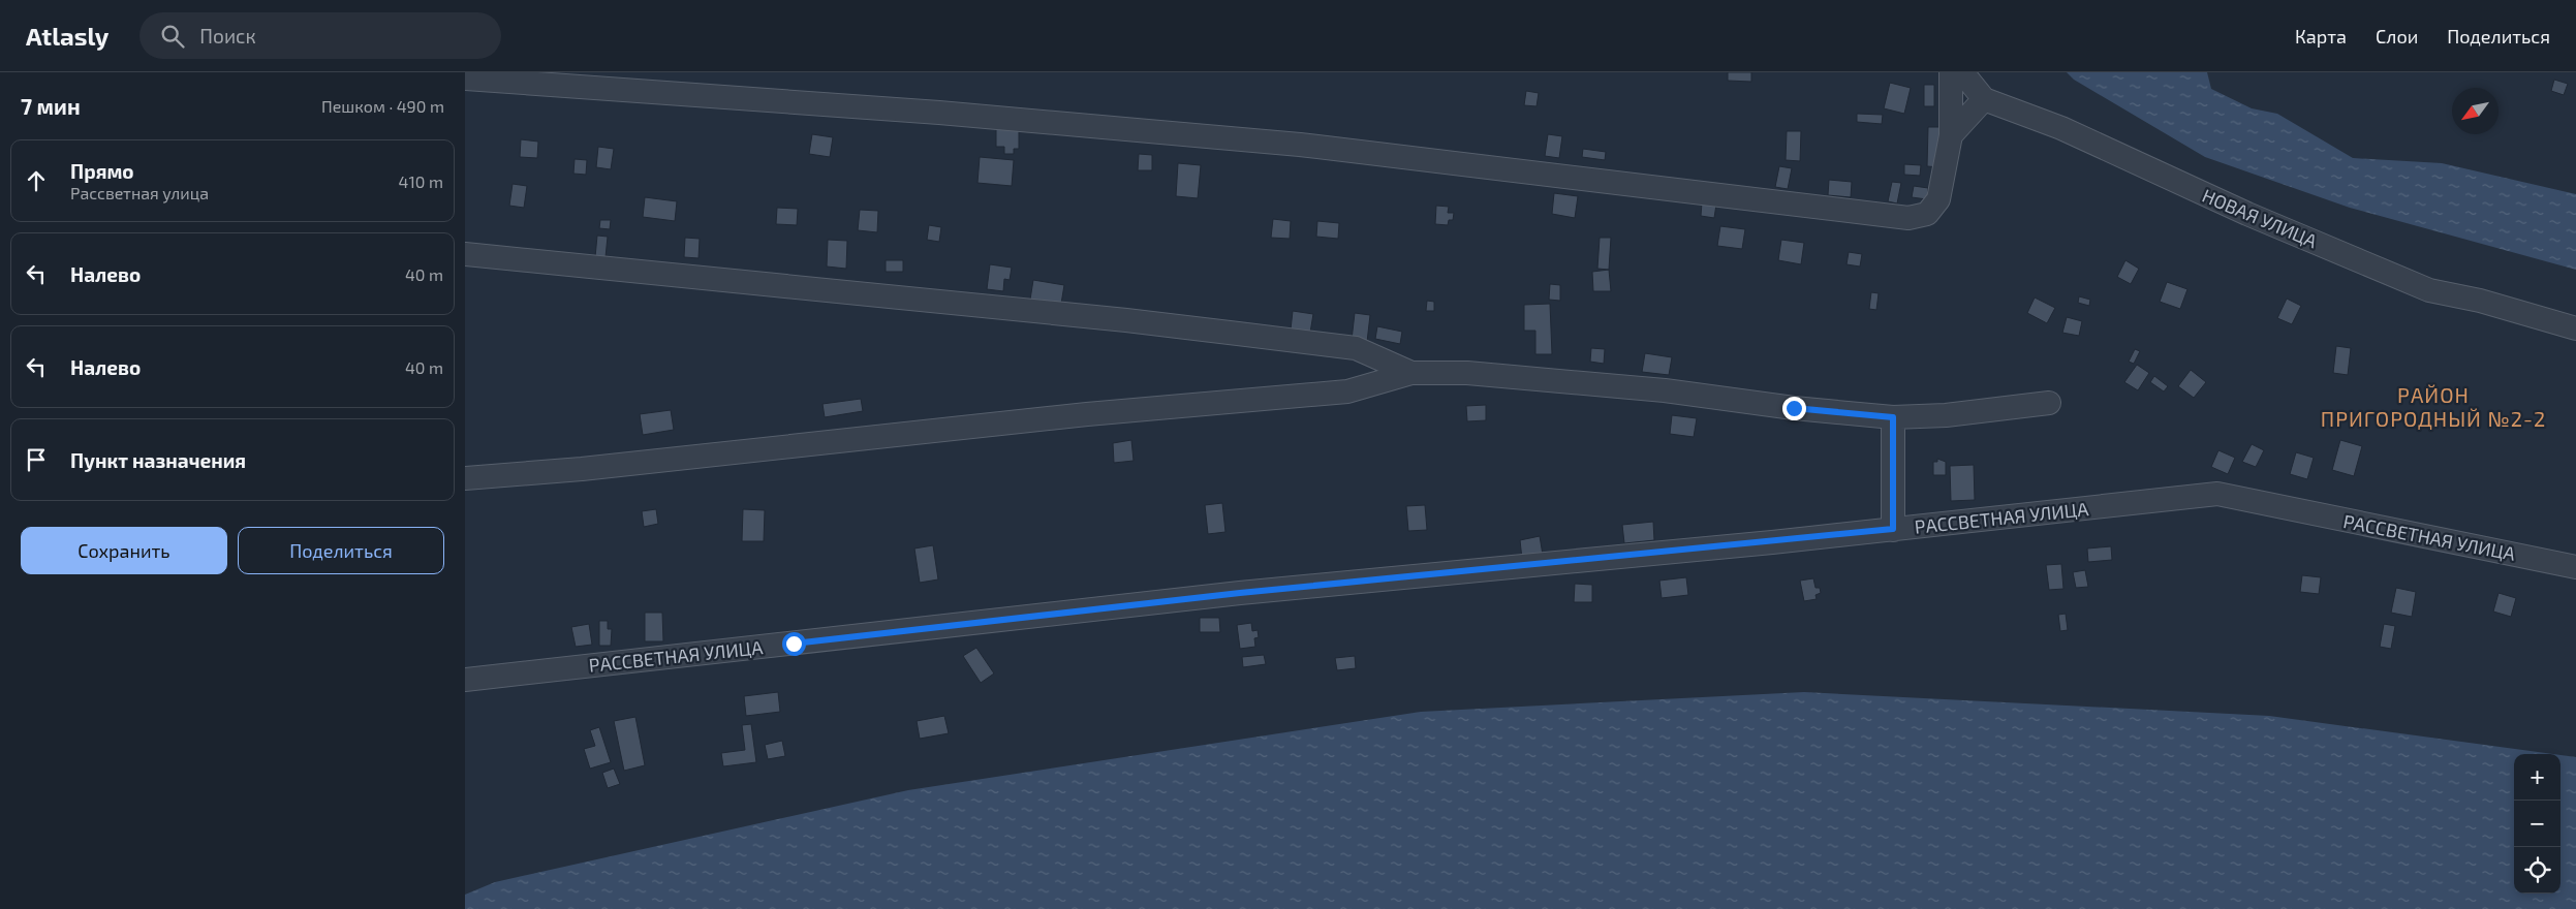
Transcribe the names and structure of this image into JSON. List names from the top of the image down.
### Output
{
  "streets": {
    "street": ["НОВАЯ УЛИЦА", "РАССВЕТНАЯ УЛИЦА"]
  },
  "districts": ["РАЙОН ПРИГОРОДНЫЙ №2-2"],
  "north": "bottom left",
  "page": {
    "header": "Atlasly",
    "search": "Поиск",
    "nav": ["Карта", "Слои", "Поделиться"],
    "heading": ["7 мин", "Пешком · 490 m"],
    "list": [
      ["Прямо", "Рассветная улица", "410 m"],
      ["Налево", "40 m"],
      ["Налево", "40 m"],
      "Пункт назначения"
    ],
    "buttons": ["Сохранить", "Поделиться"],
    "map_buttons": ["+", "−"]
  }
}
